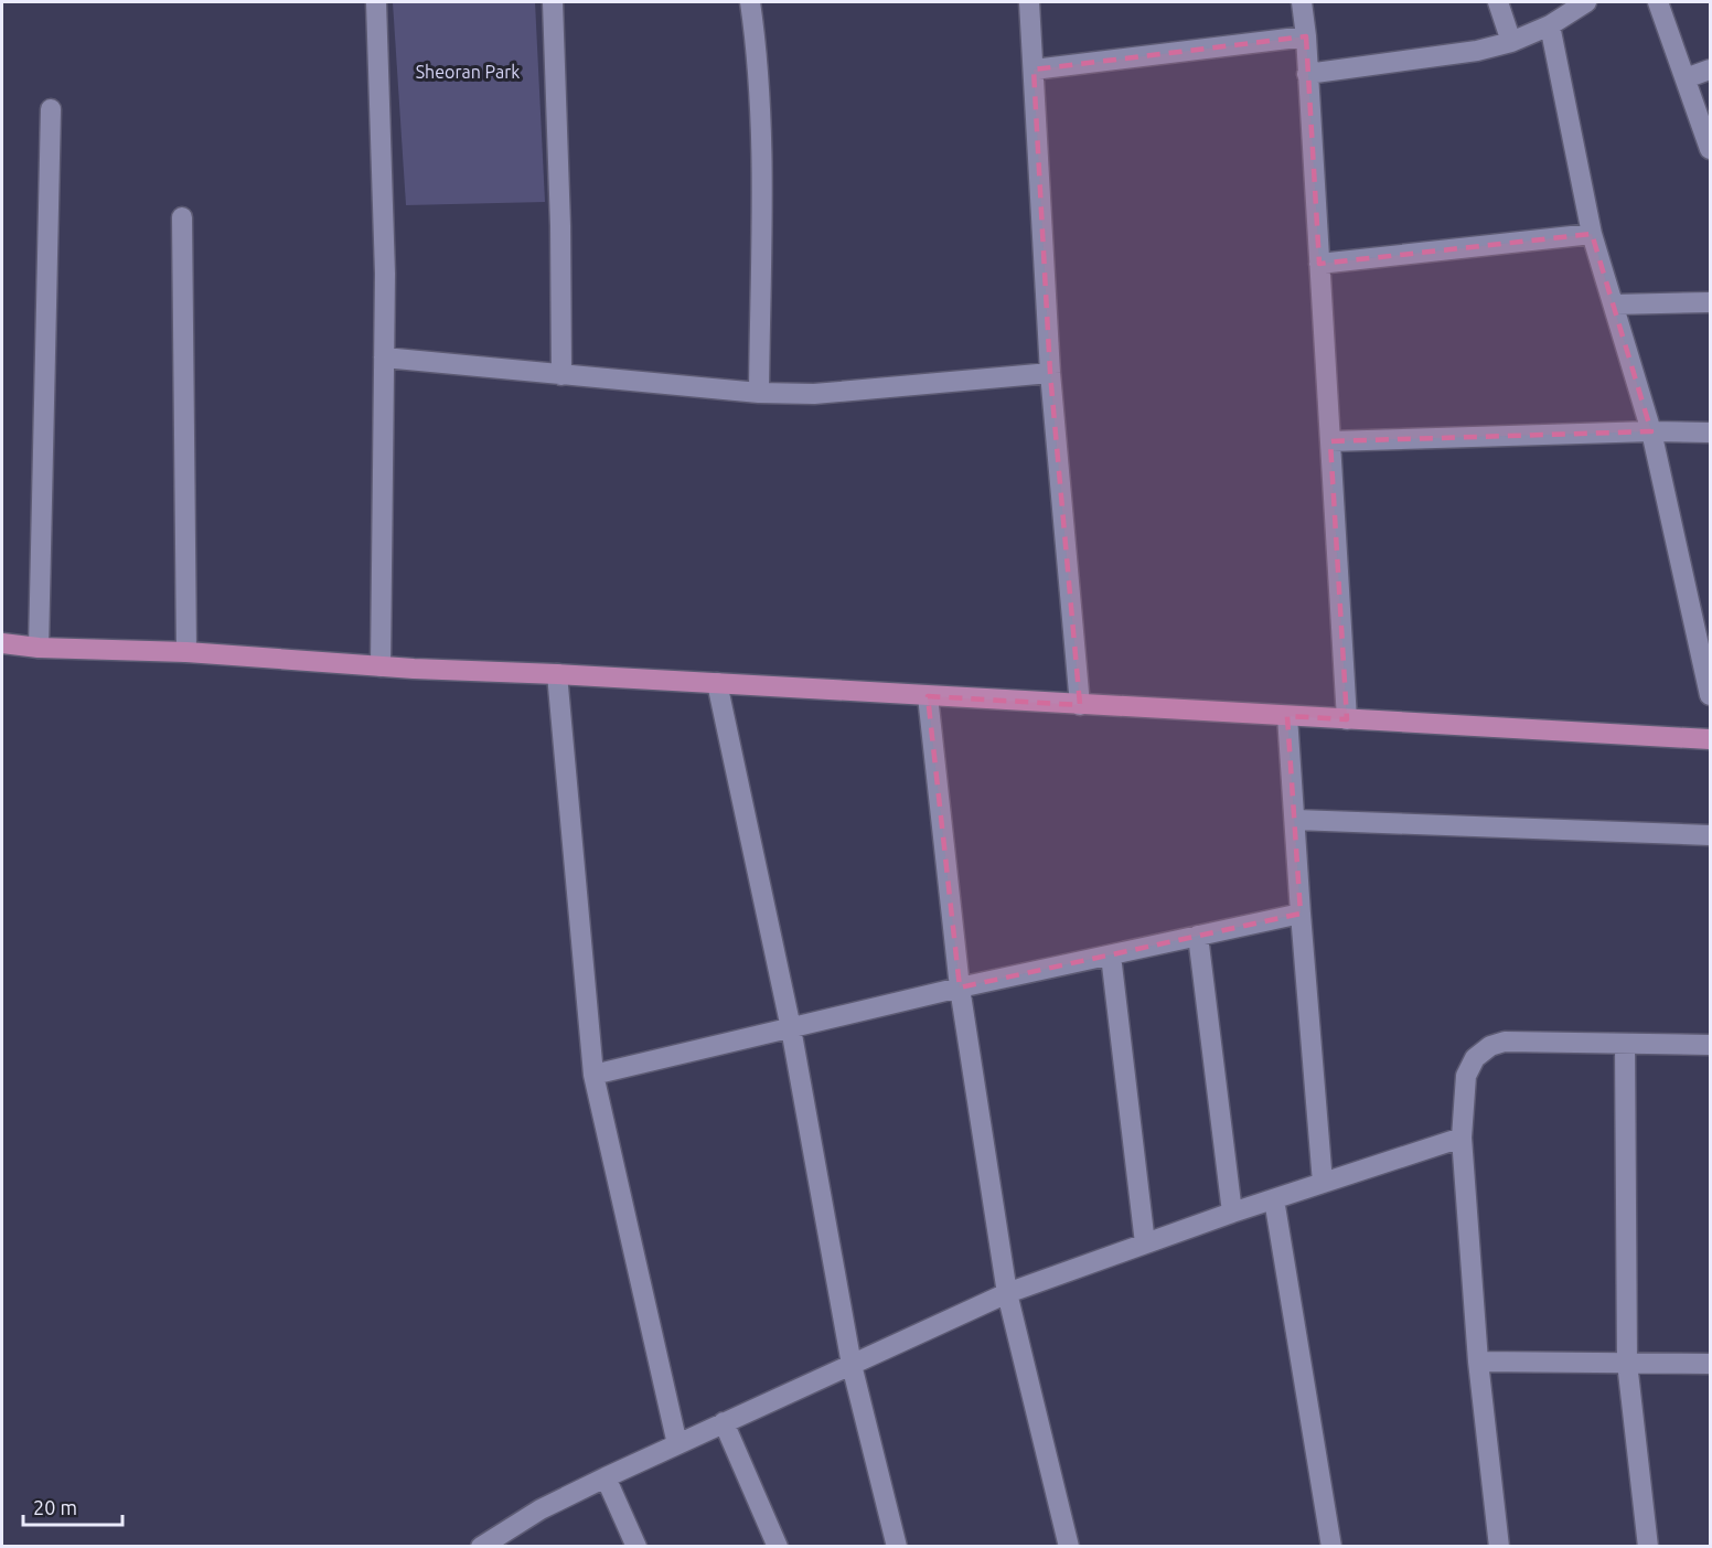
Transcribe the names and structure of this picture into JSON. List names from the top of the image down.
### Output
{
  "parks": ["Sheoran Park"],
  "scale_bar": "20 m"
}
